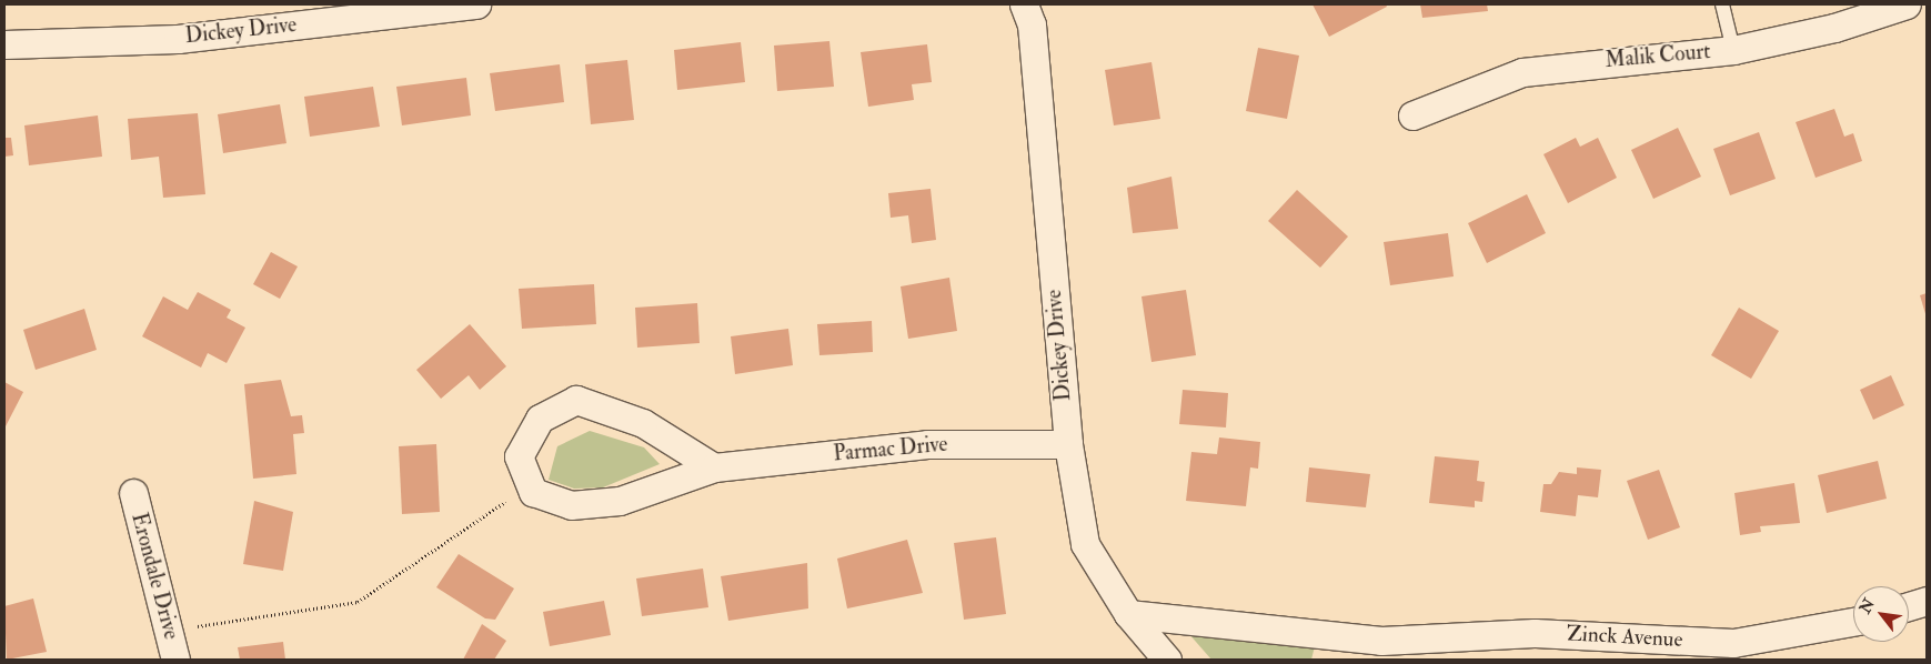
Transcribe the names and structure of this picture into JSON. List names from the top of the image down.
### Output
{
  "streets": {
    "street": [
      "Dickey Drive",
      "Malik Court",
      "Parmac Drive",
      "Erondale Drive",
      "Zinck Avenue"
    ]
  },
  "crossings": [
    ["Dickey Drive", "Parmac Drive"],
    ["Dickey Drive", "Zinck Avenue"]
  ],
  "north": "top left"
}
